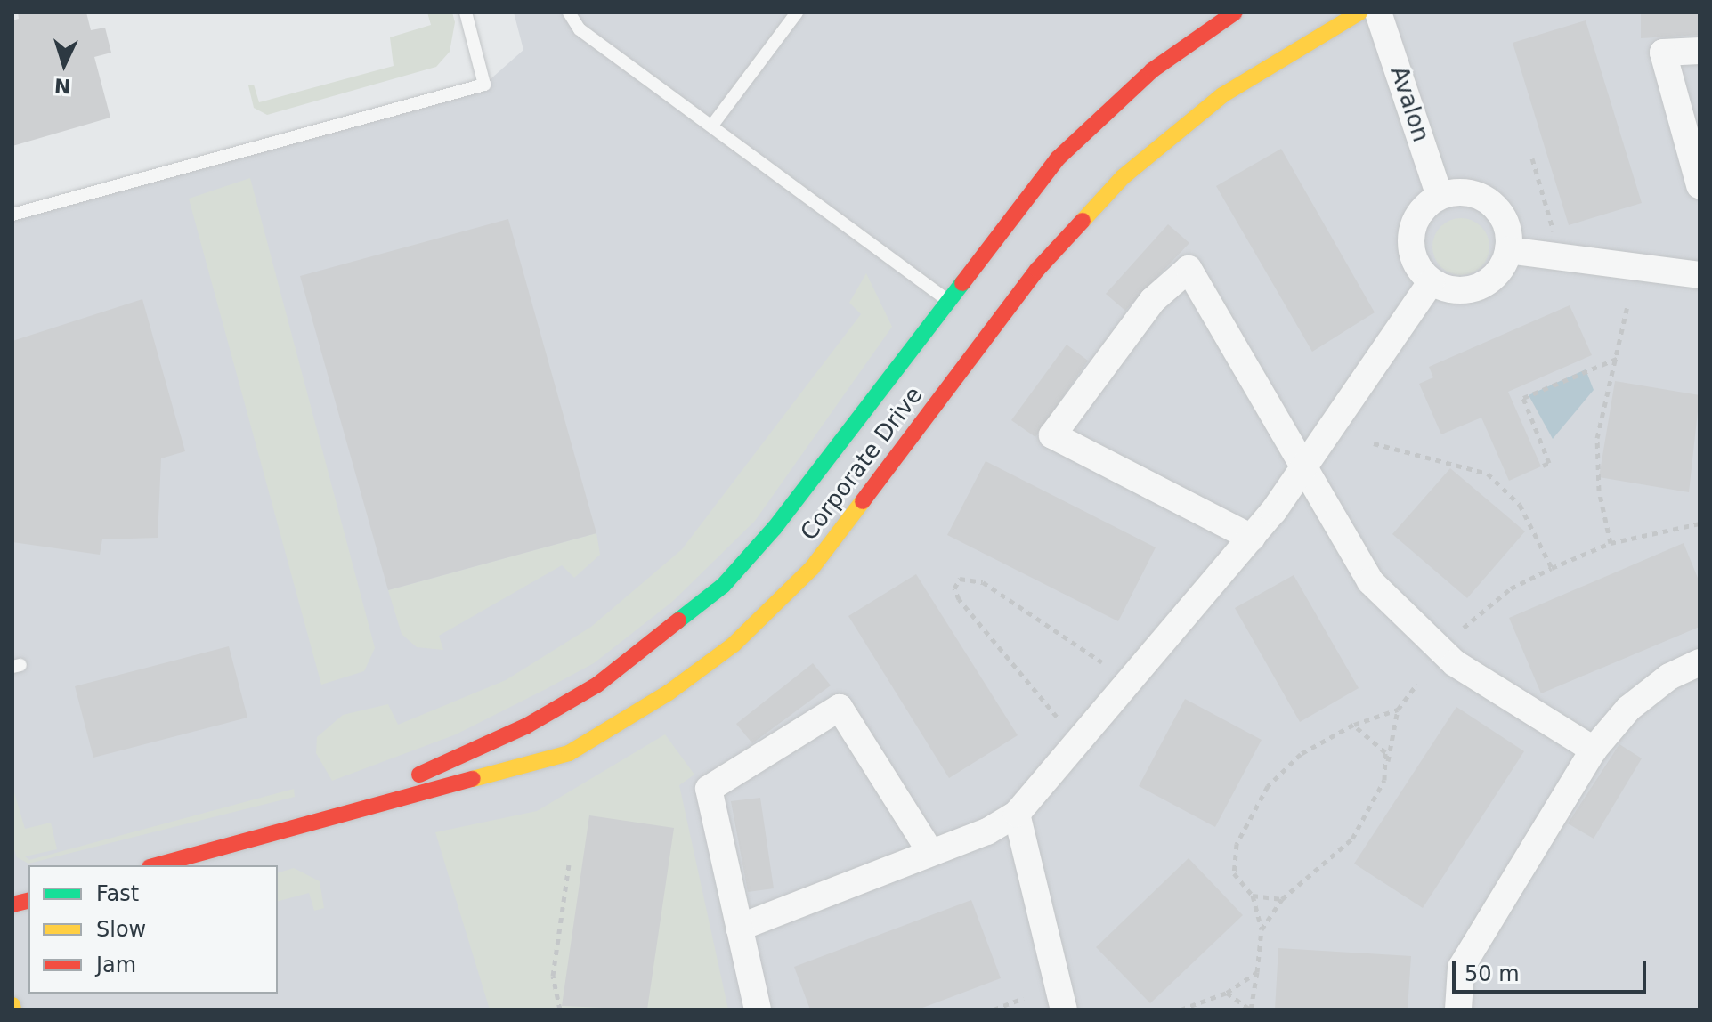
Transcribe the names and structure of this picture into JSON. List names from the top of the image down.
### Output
{
  "streets": {
    "main road": ["Corporate Drive"],
    "street": ["Avalon"]
  },
  "legend": ["Fast", "Slow", "Jam"],
  "scale_bar": "50 m",
  "north": "bottom"
}
